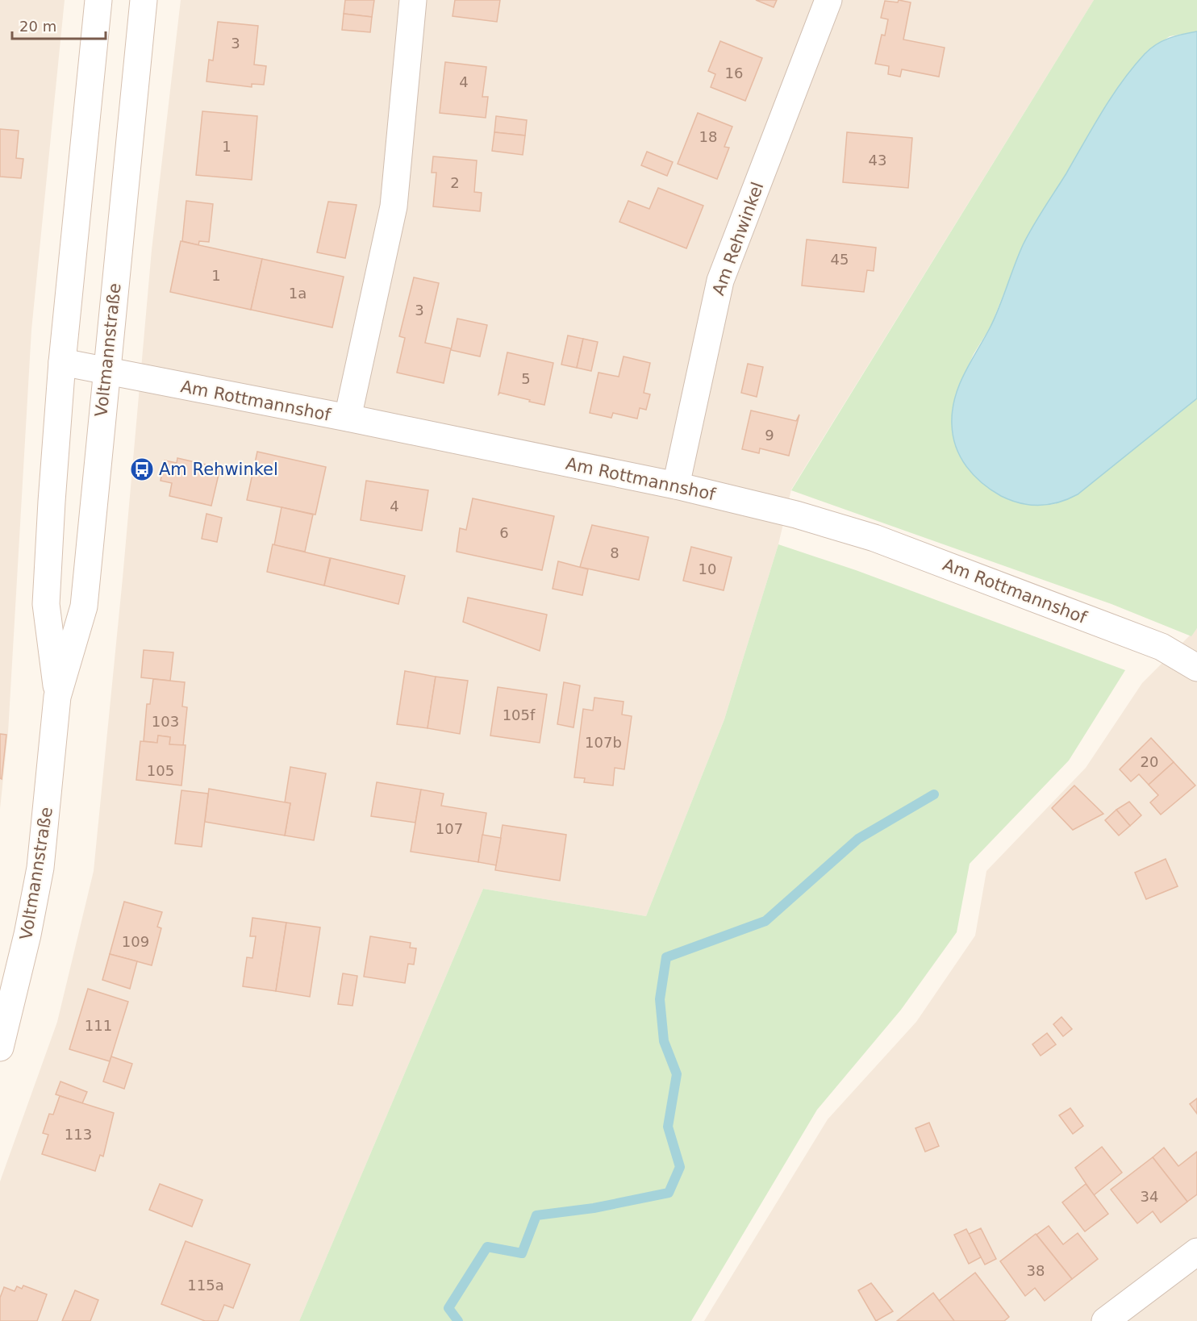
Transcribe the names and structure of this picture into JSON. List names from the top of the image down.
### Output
{
  "streets": {
    "street": ["Am Rehwinkel", "Voltmannstraße", "Am Rottmannshof"]
  },
  "crossings": [
    ["Am Rehwinkel", "Am Rottmannshof"],
    ["Voltmannstraße", "Am Rottmannshof"]
  ],
  "places": {
    "bus stop": ["Am Rehwinkel"]
  },
  "house_numbers": [
    "3",
    "16",
    "4",
    "18",
    "1",
    "43",
    "2",
    "45",
    "1",
    "1a",
    "3",
    "5",
    "9",
    "4",
    "6",
    "8",
    "10",
    "105f",
    "103",
    "107b",
    "20",
    "105",
    "107",
    "109",
    "111",
    "113",
    "34",
    "38",
    "115a"
  ],
  "scale_bar": "20 m"
}
